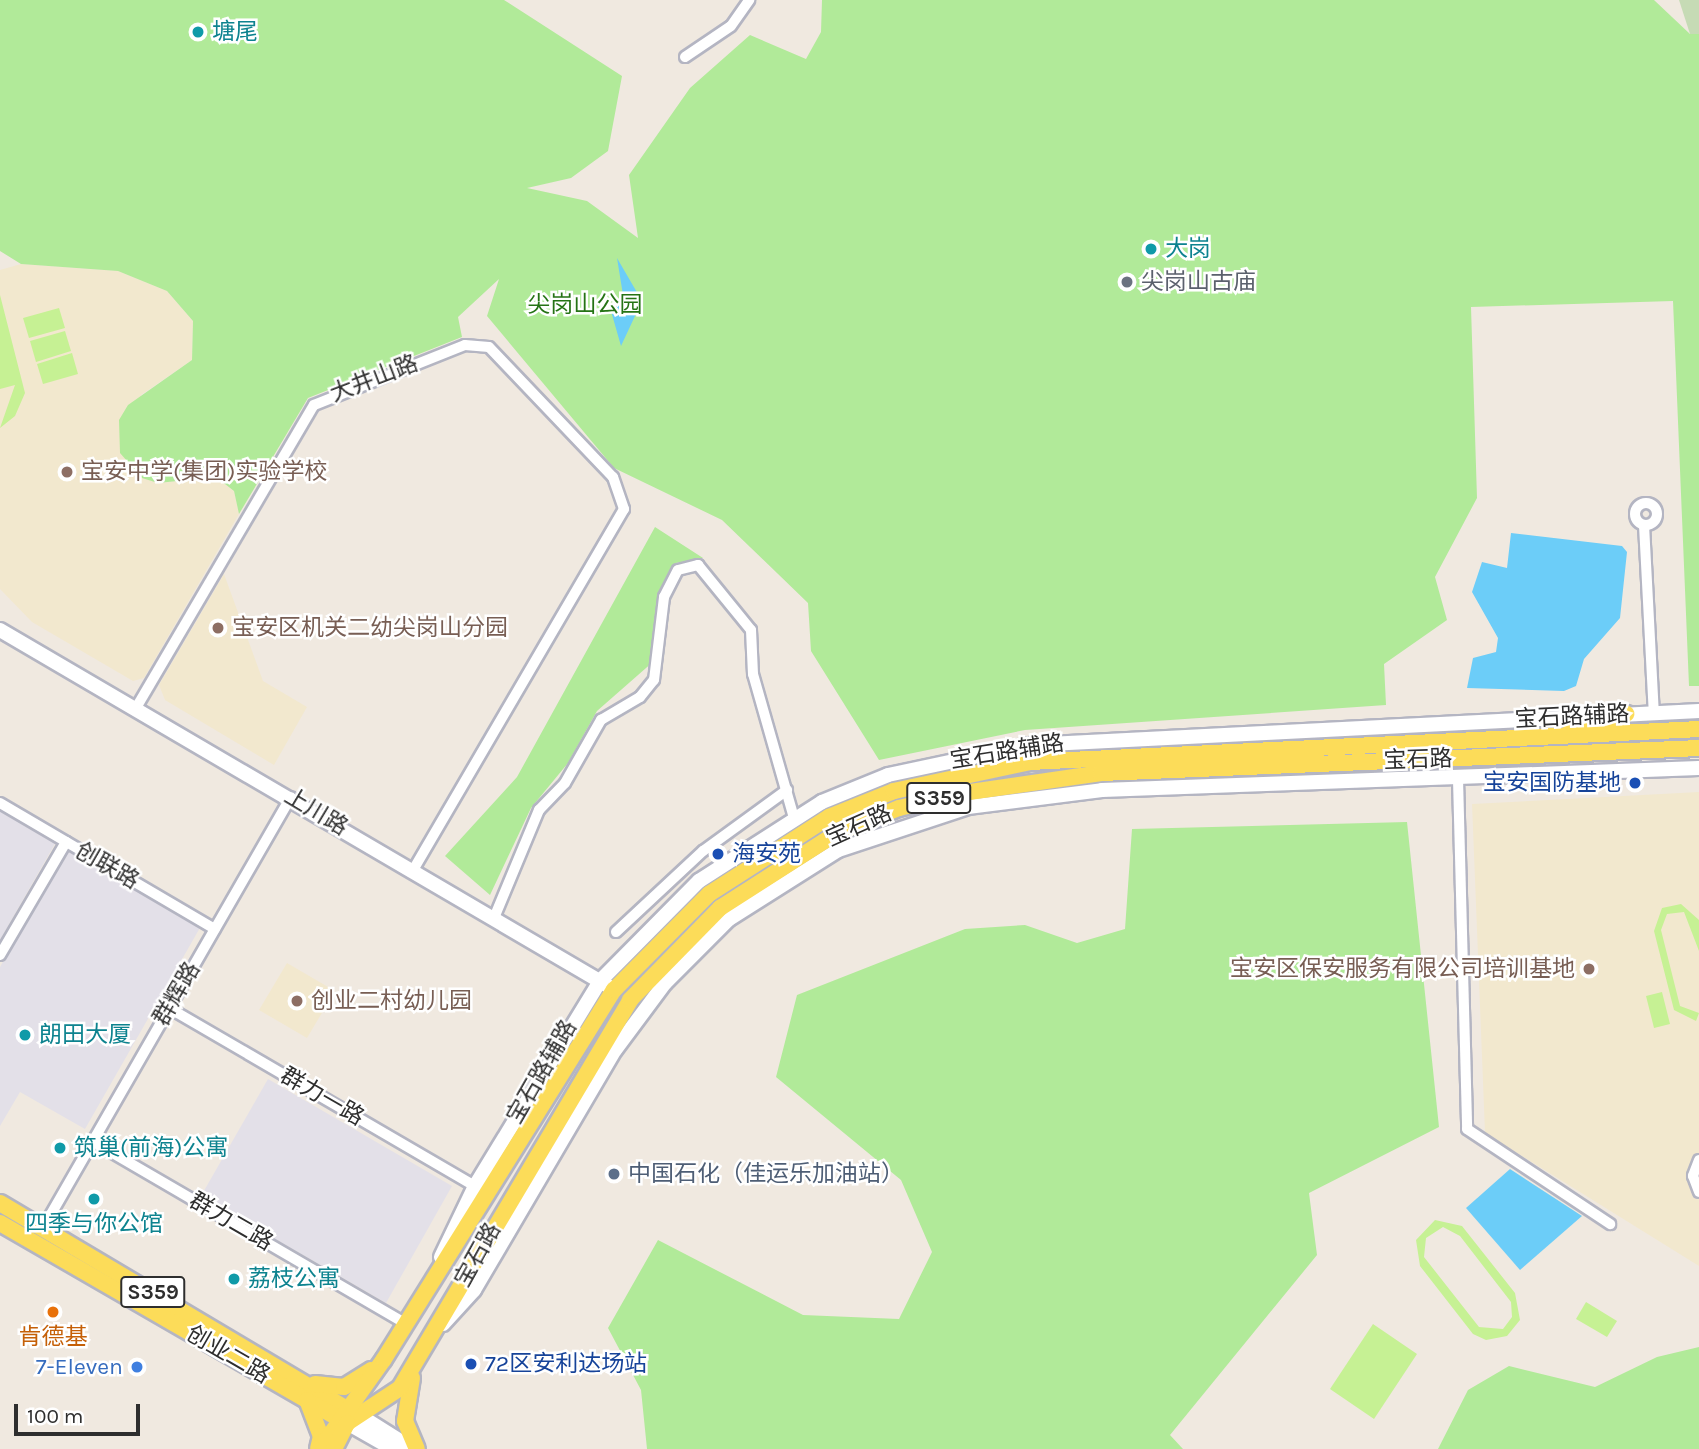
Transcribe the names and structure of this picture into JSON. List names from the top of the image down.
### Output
{
  "streets": {
    "main road": [
      "宝石路辅路",
      "宝石路",
      "S359",
      "上川路",
      "创业二路"
    ],
    "street": [
      "大井山路",
      "创联路",
      "群辉路",
      "群力一路",
      "群力二路"
    ]
  },
  "crossings": [
    ["大井山路", "上川路"],
    ["宝石路辅路", "宝石路"],
    ["宝石路辅路", "上川路"],
    ["宝石路辅路", "群力一路"],
    ["宝石路辅路", "群力二路"],
    ["宝石路", "上川路"],
    ["宝石路", "群力二路"],
    ["宝石路", "创业二路"],
    ["上川路", "群辉路"],
    ["创联路", "群辉路"],
    ["群辉路", "群力一路"],
    ["群辉路", "群力二路"],
    ["群辉路", "创业二路"]
  ],
  "parks": ["尖岗山公园"],
  "places": [
    "塘尾",
    "大岗",
    "尖岗山古庙",
    "宝安中学(集团)实验学校",
    "宝安区机关二幼尖岗山分园",
    "宝安国防基地",
    "海安苑",
    "宝安区保安服务有限公司培训基地",
    "创业二村幼儿园",
    "朗田大厦",
    "筑巢(前海)公寓",
    "中国石化（佳运乐加油站）",
    "四季与你公馆",
    "荔枝公寓",
    "肯德基",
    "72区安利达场站",
    "7-Eleven"
  ],
  "scale_bar": "100 m"
}
